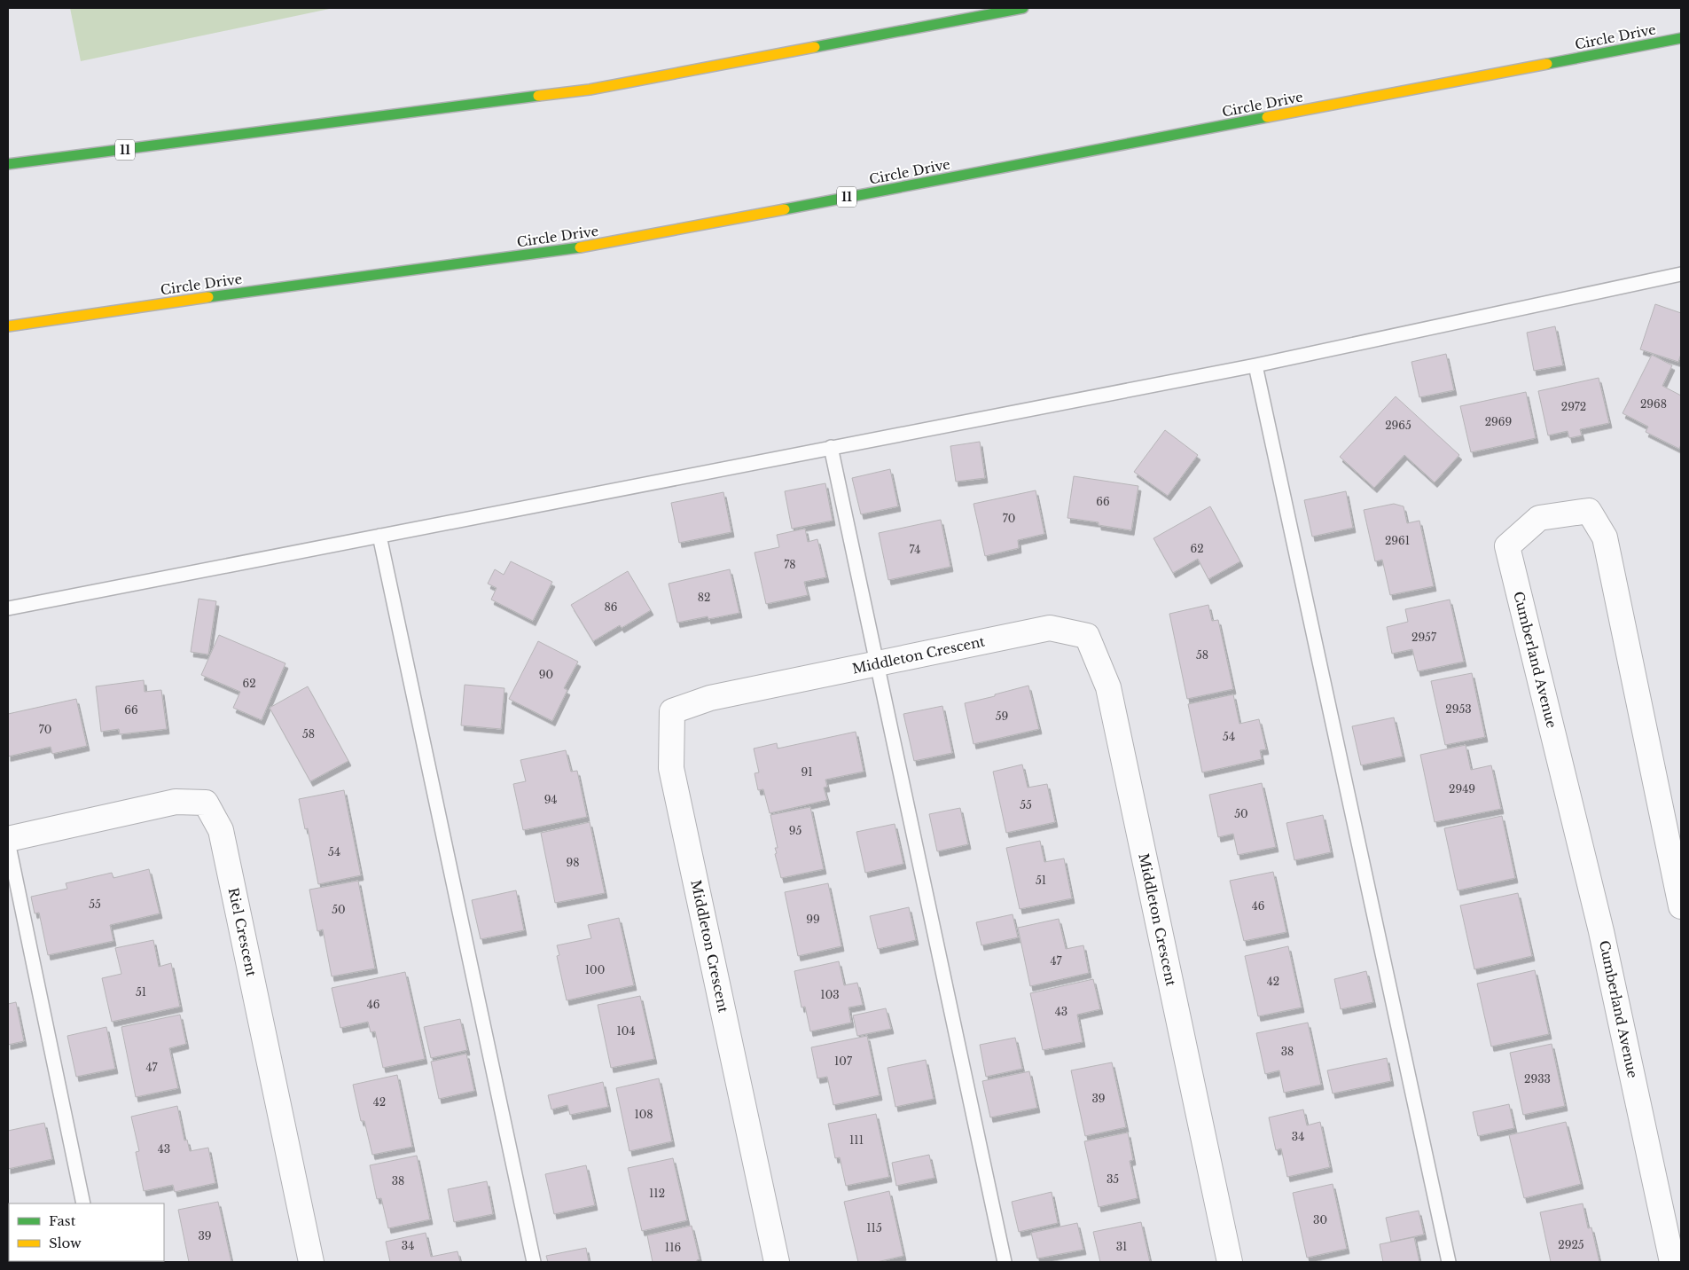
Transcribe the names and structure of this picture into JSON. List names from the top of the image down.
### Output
{
  "streets": {
    "highway": ["Circle Drive", "11"],
    "street": ["Middleton Crescent", "Cumberland Avenue", "Riel Crescent"]
  },
  "house_numbers": [
    "2968",
    "2972",
    "2969",
    "2965",
    "66",
    "70",
    "2961",
    "62",
    "74",
    "78",
    "82",
    "86",
    "2957",
    "58",
    "90",
    "62",
    "2953",
    "66",
    "59",
    "70",
    "58",
    "54",
    "91",
    "2949",
    "94",
    "55",
    "50",
    "95",
    "54",
    "98",
    "51",
    "55",
    "46",
    "50",
    "99",
    "47",
    "100",
    "42",
    "51",
    "103",
    "46",
    "43",
    "104",
    "38",
    "107",
    "47",
    "2933",
    "39",
    "42",
    "108",
    "34",
    "111",
    "43",
    "35",
    "38",
    "112",
    "30",
    "115",
    "39",
    "2925",
    "34",
    "31",
    "116"
  ],
  "legend": ["Fast", "Slow"]
}
